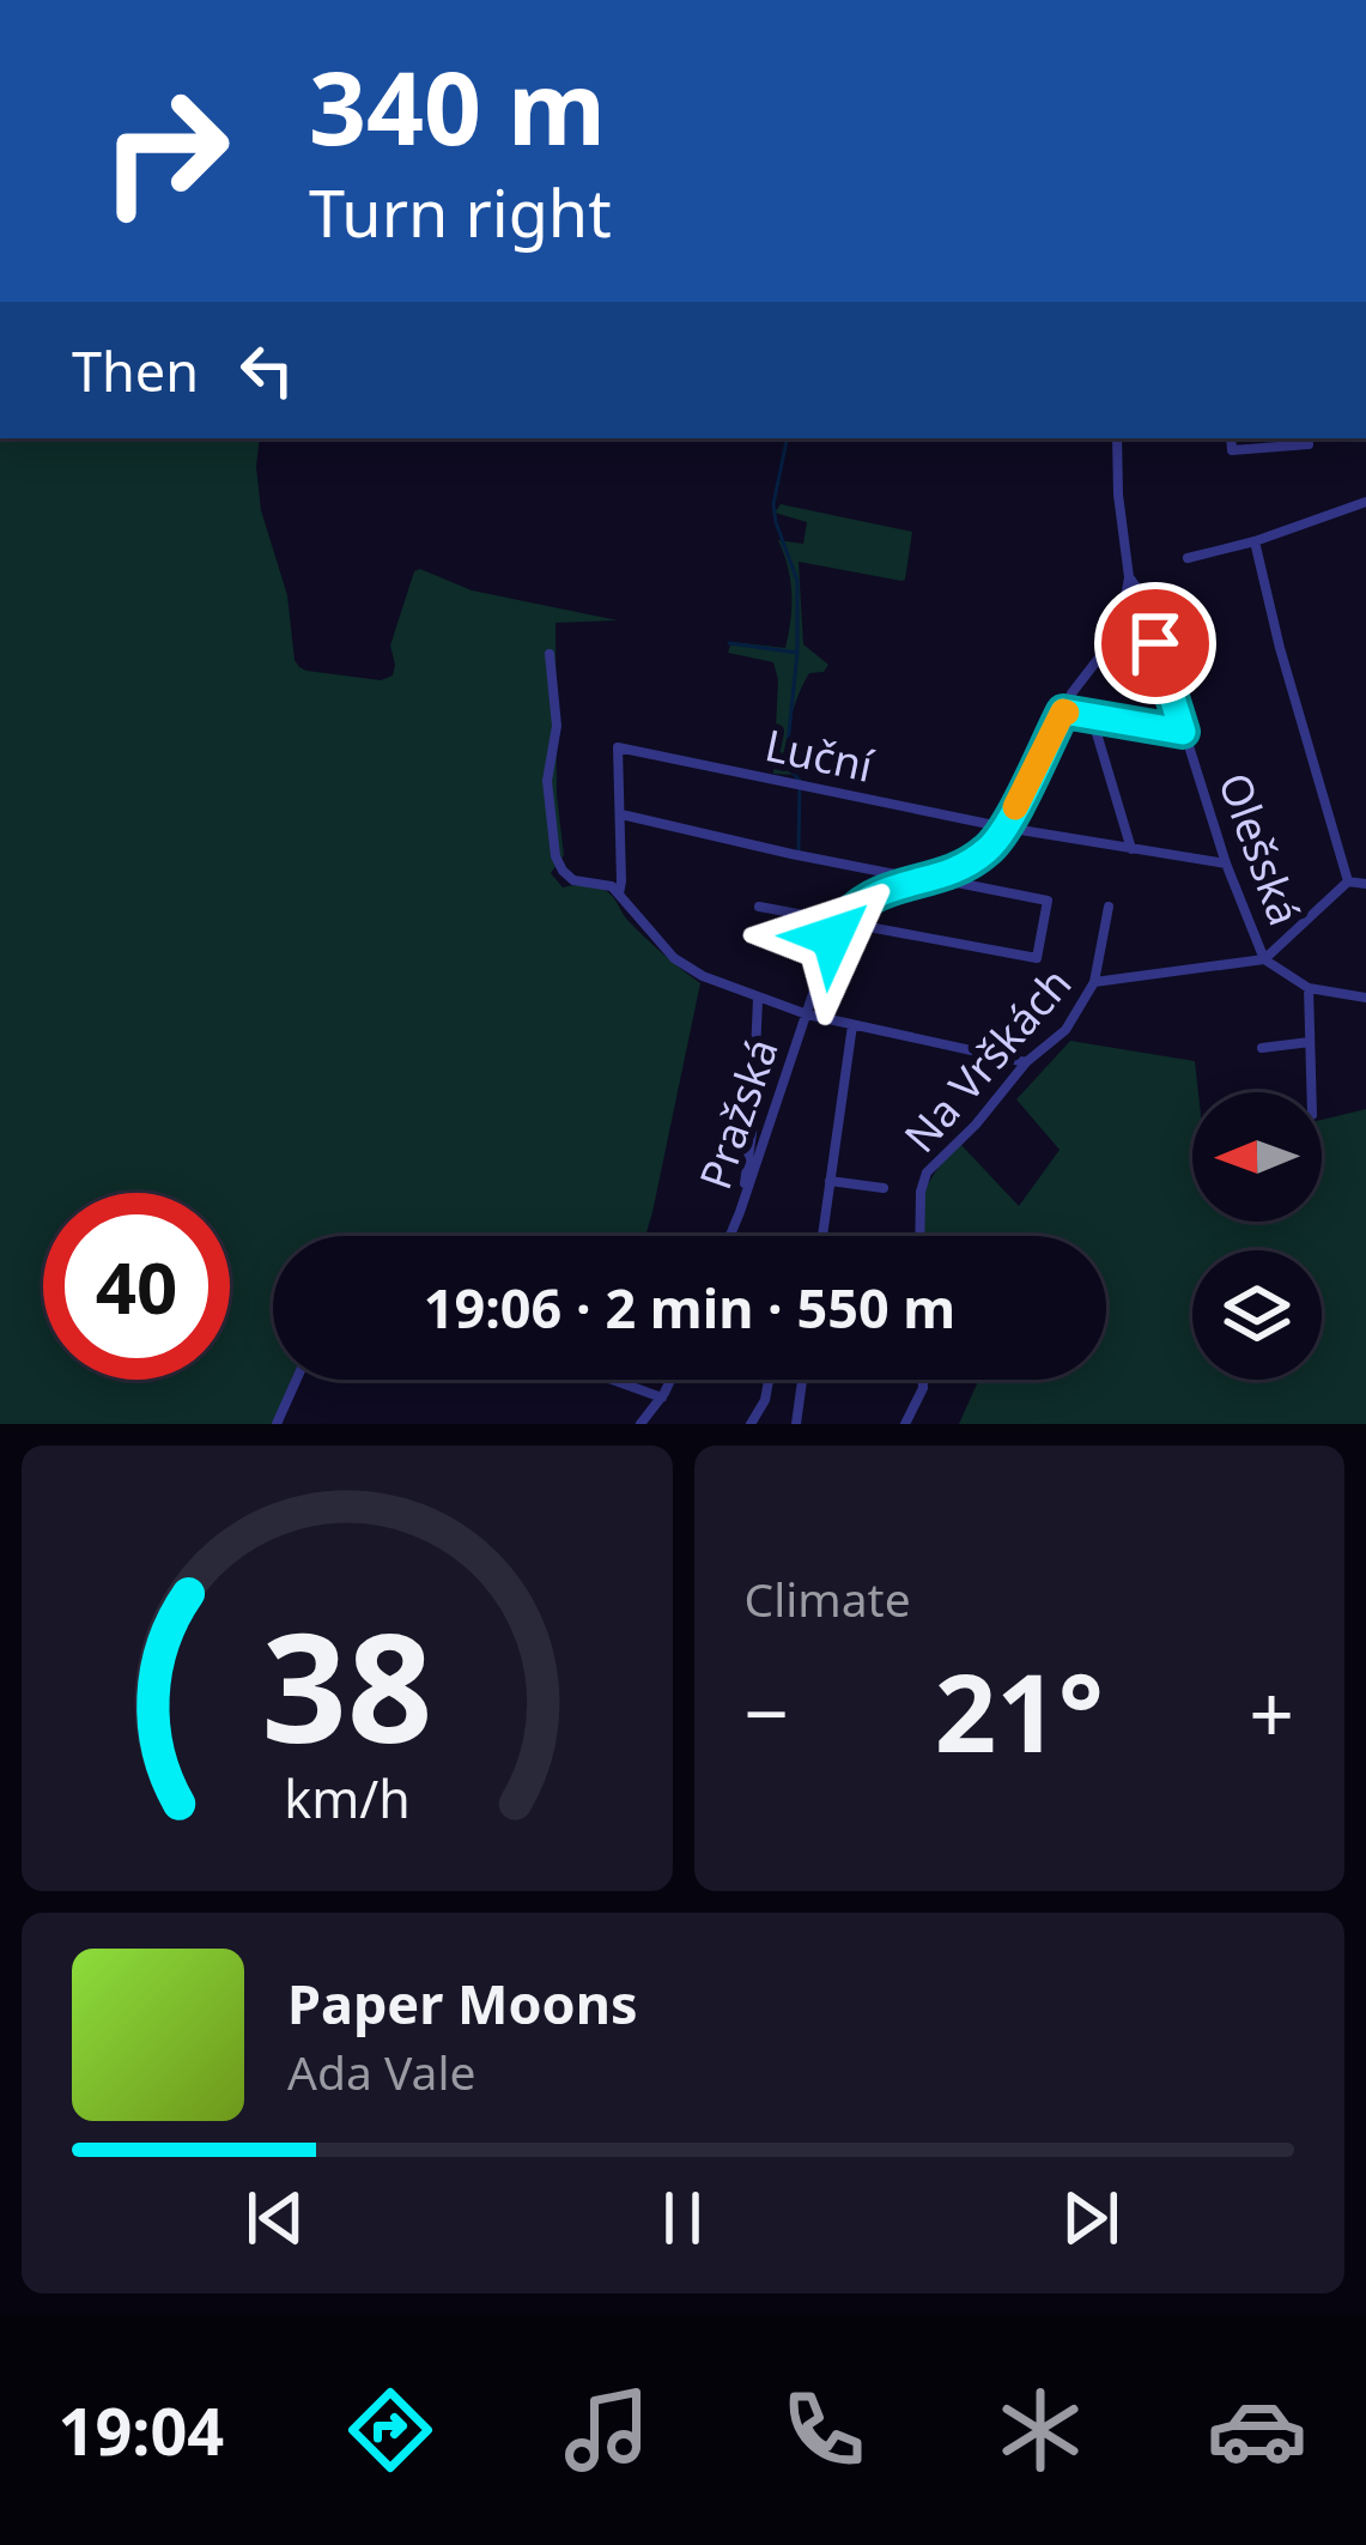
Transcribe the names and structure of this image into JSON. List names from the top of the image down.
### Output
{
  "streets": {
    "street": [
      "Luční",
      "Olešská",
      "Na Vrškách",
      "Pražská"
    ]
  },
  "crossings": [
    ["Luční", "Olešská"],
    ["Olešská", "Na Vrškách"]
  ],
  "north": "left",
  "page": {
    "turn": ["340 m", "Turn right"],
    "then": "Then",
    "limit": "40",
    "trip": "19:06 · 2 min · 550 m",
    "tile": "Climate",
    "heat": ["−", "21°", "+"],
    "song": ["Paper Moons", "Ada Vale"],
    "tabs": "19:04",
    "gauge": ["38", "km/h"]
  }
}
